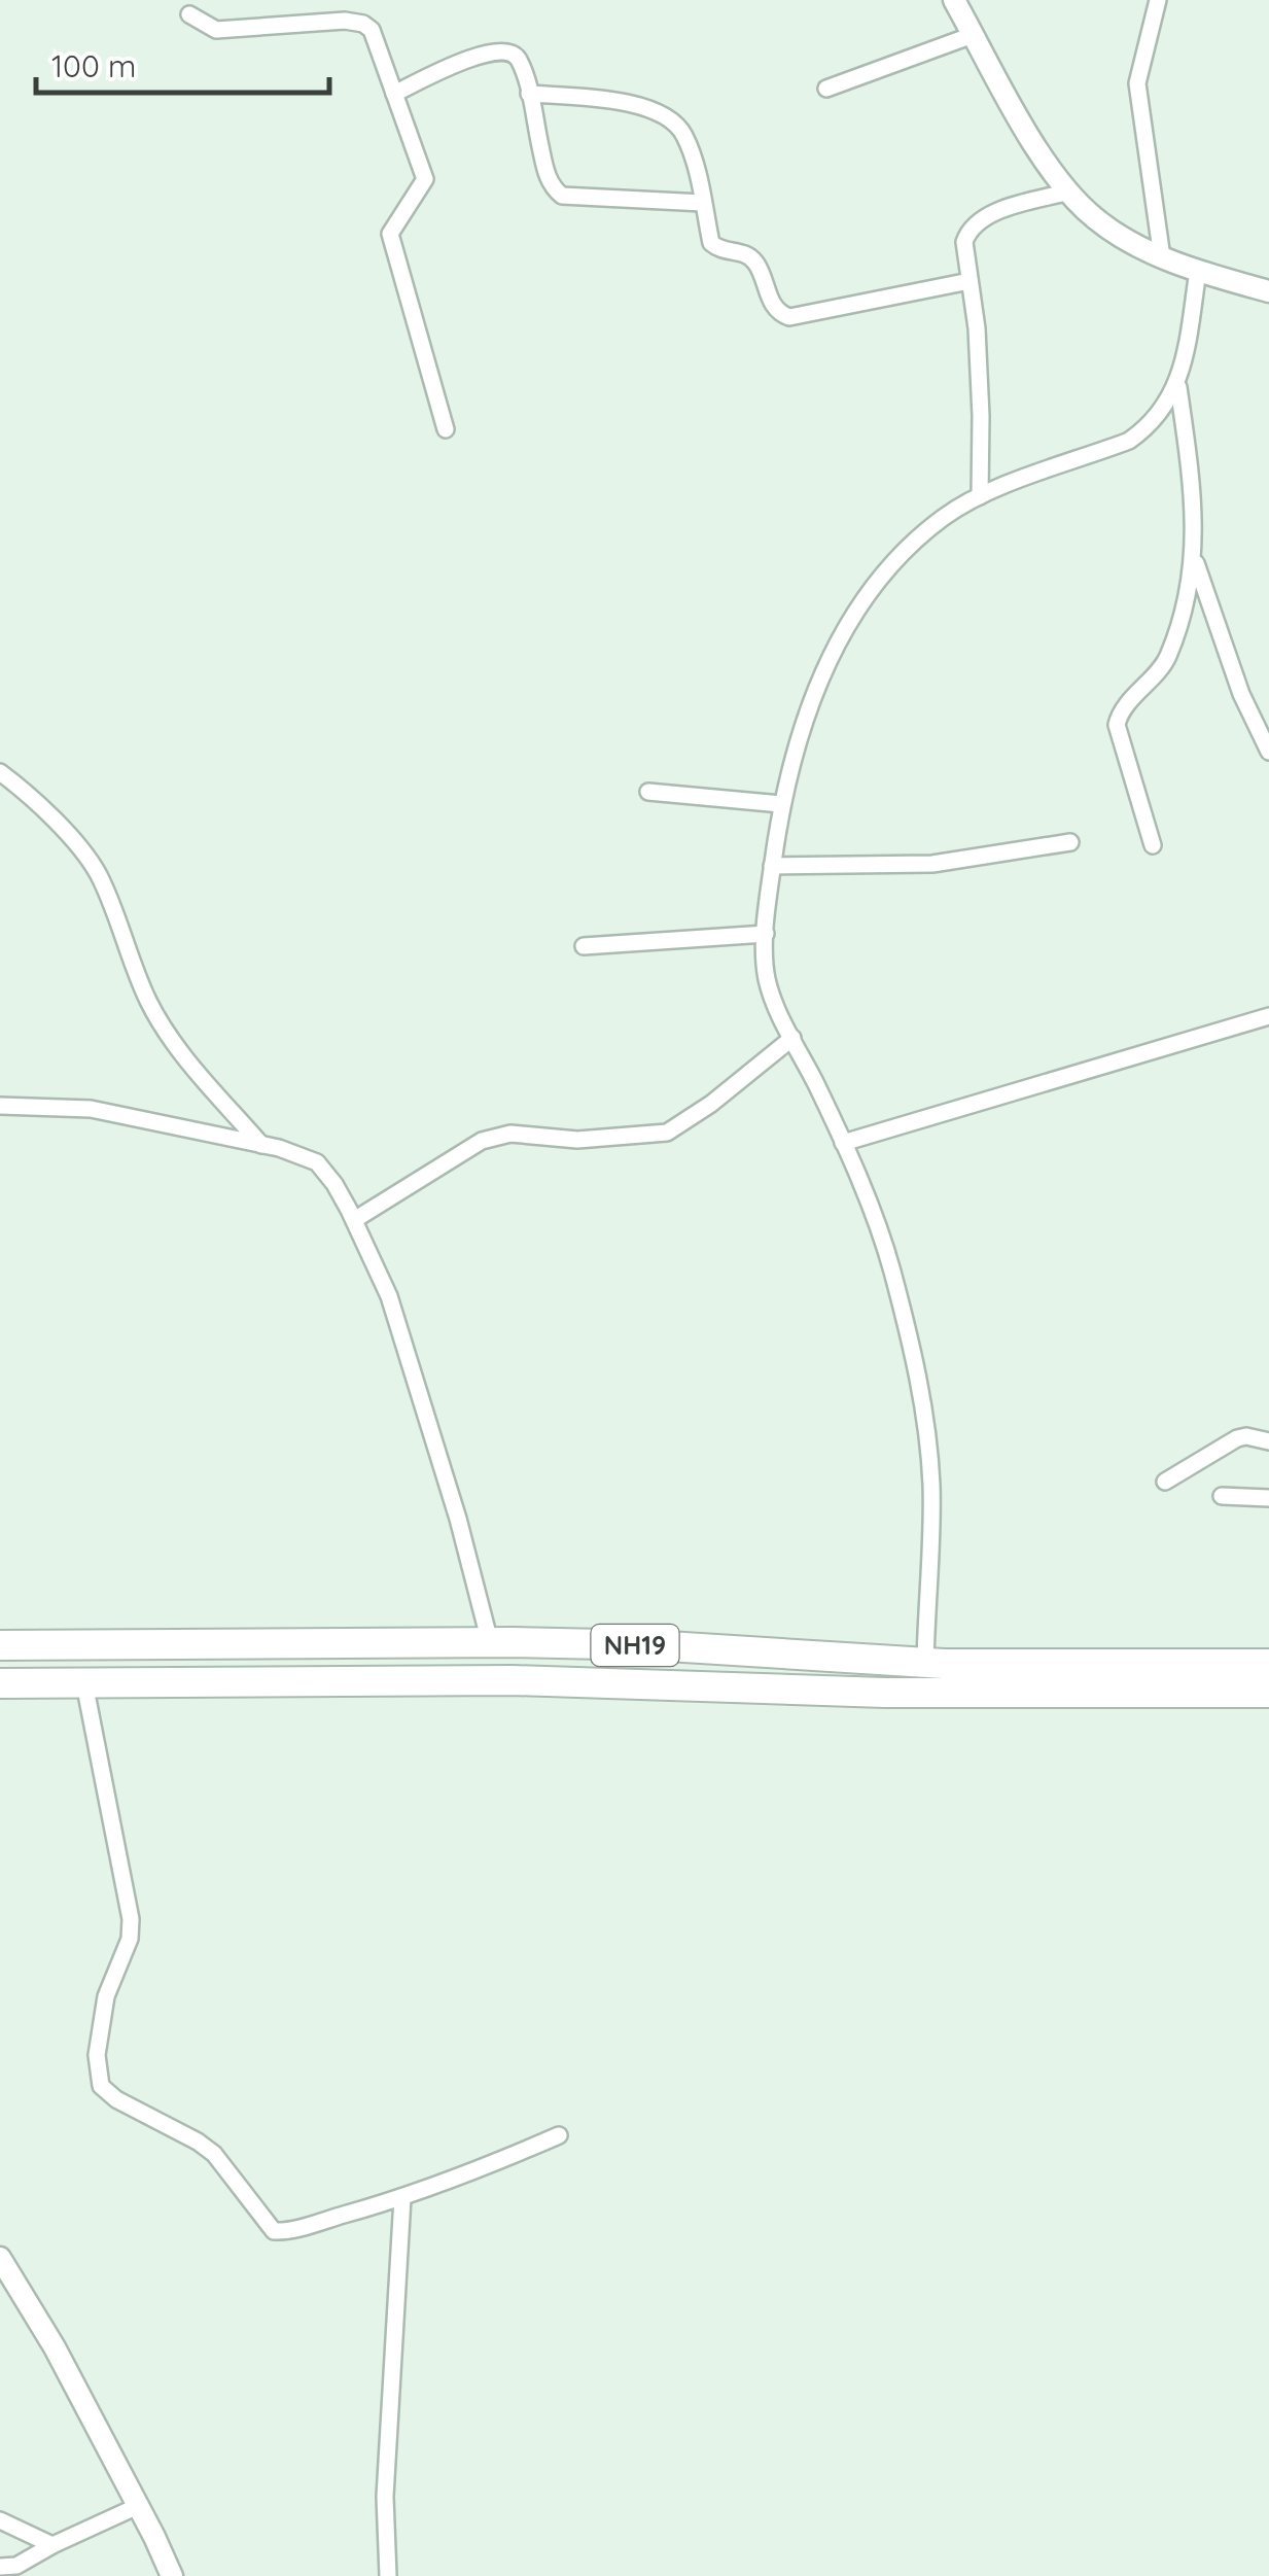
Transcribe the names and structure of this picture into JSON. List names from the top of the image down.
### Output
{
  "streets": {
    "highway": ["NH19"]
  },
  "scale_bar": "100 m"
}
